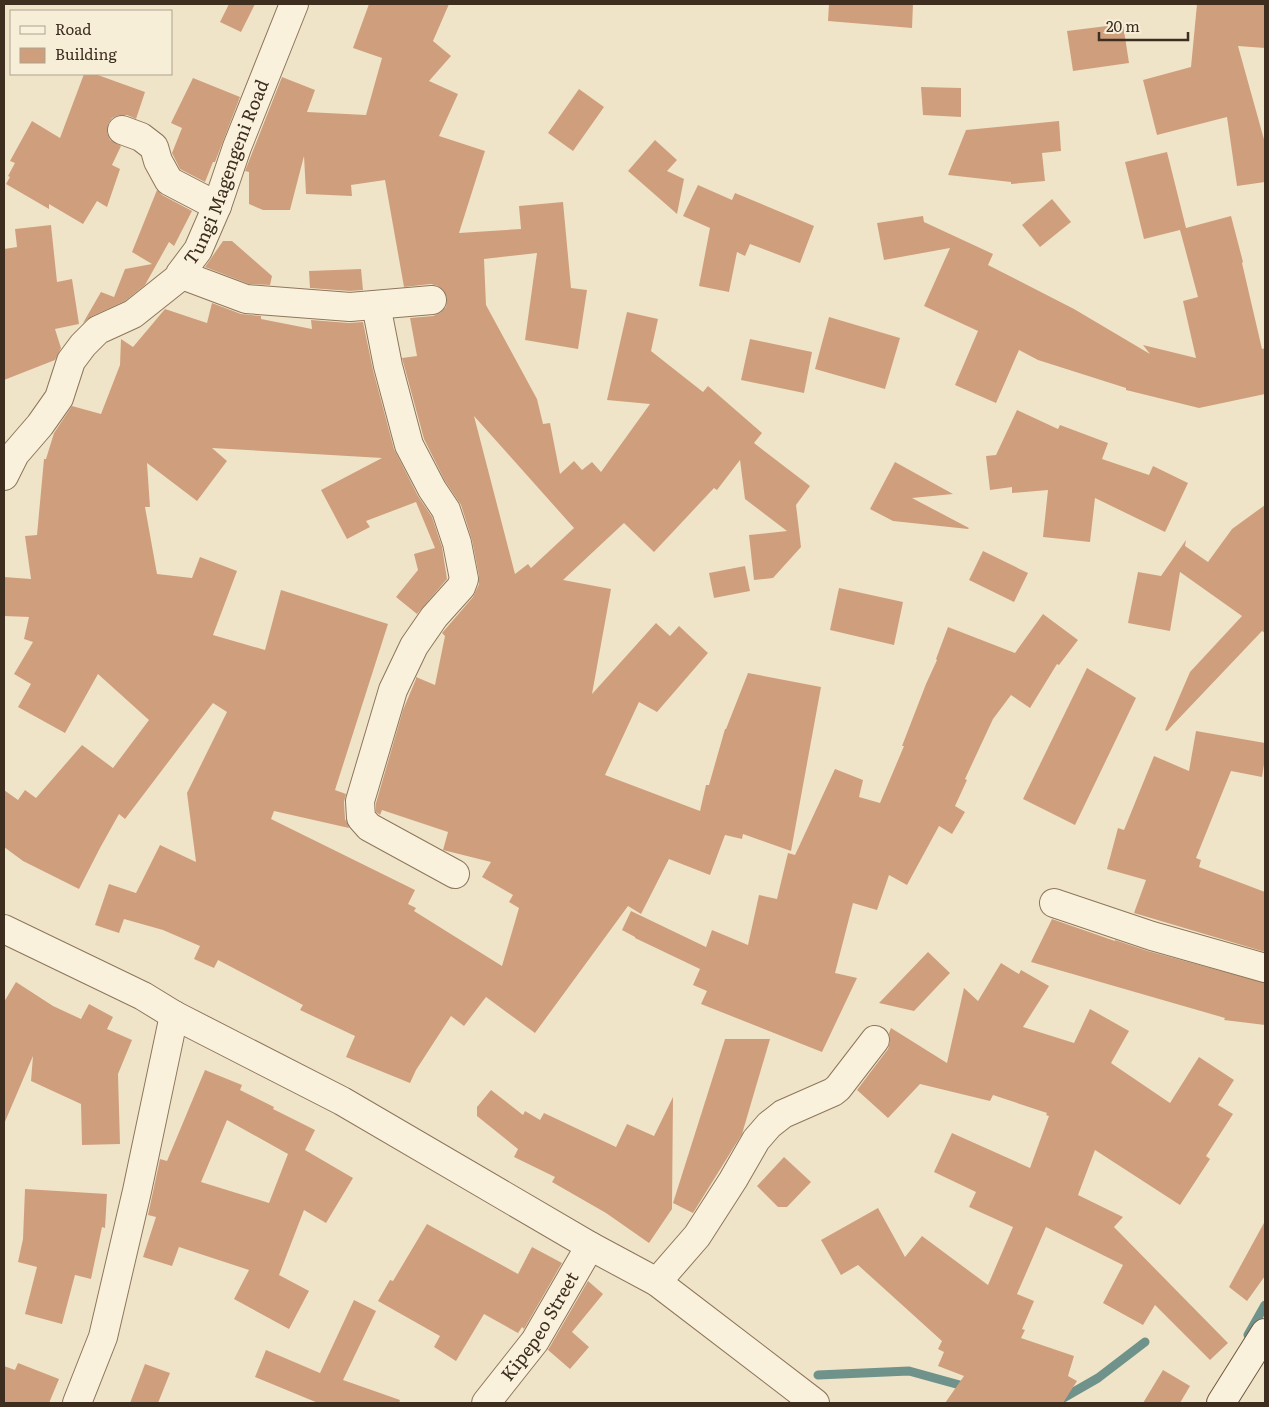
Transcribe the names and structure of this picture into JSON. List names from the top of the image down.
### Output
{
  "streets": {
    "street": ["Tungi Magengeni Road", "Kipepeo Street"]
  },
  "legend": ["Road", "Building"],
  "scale_bar": "20 m"
}
